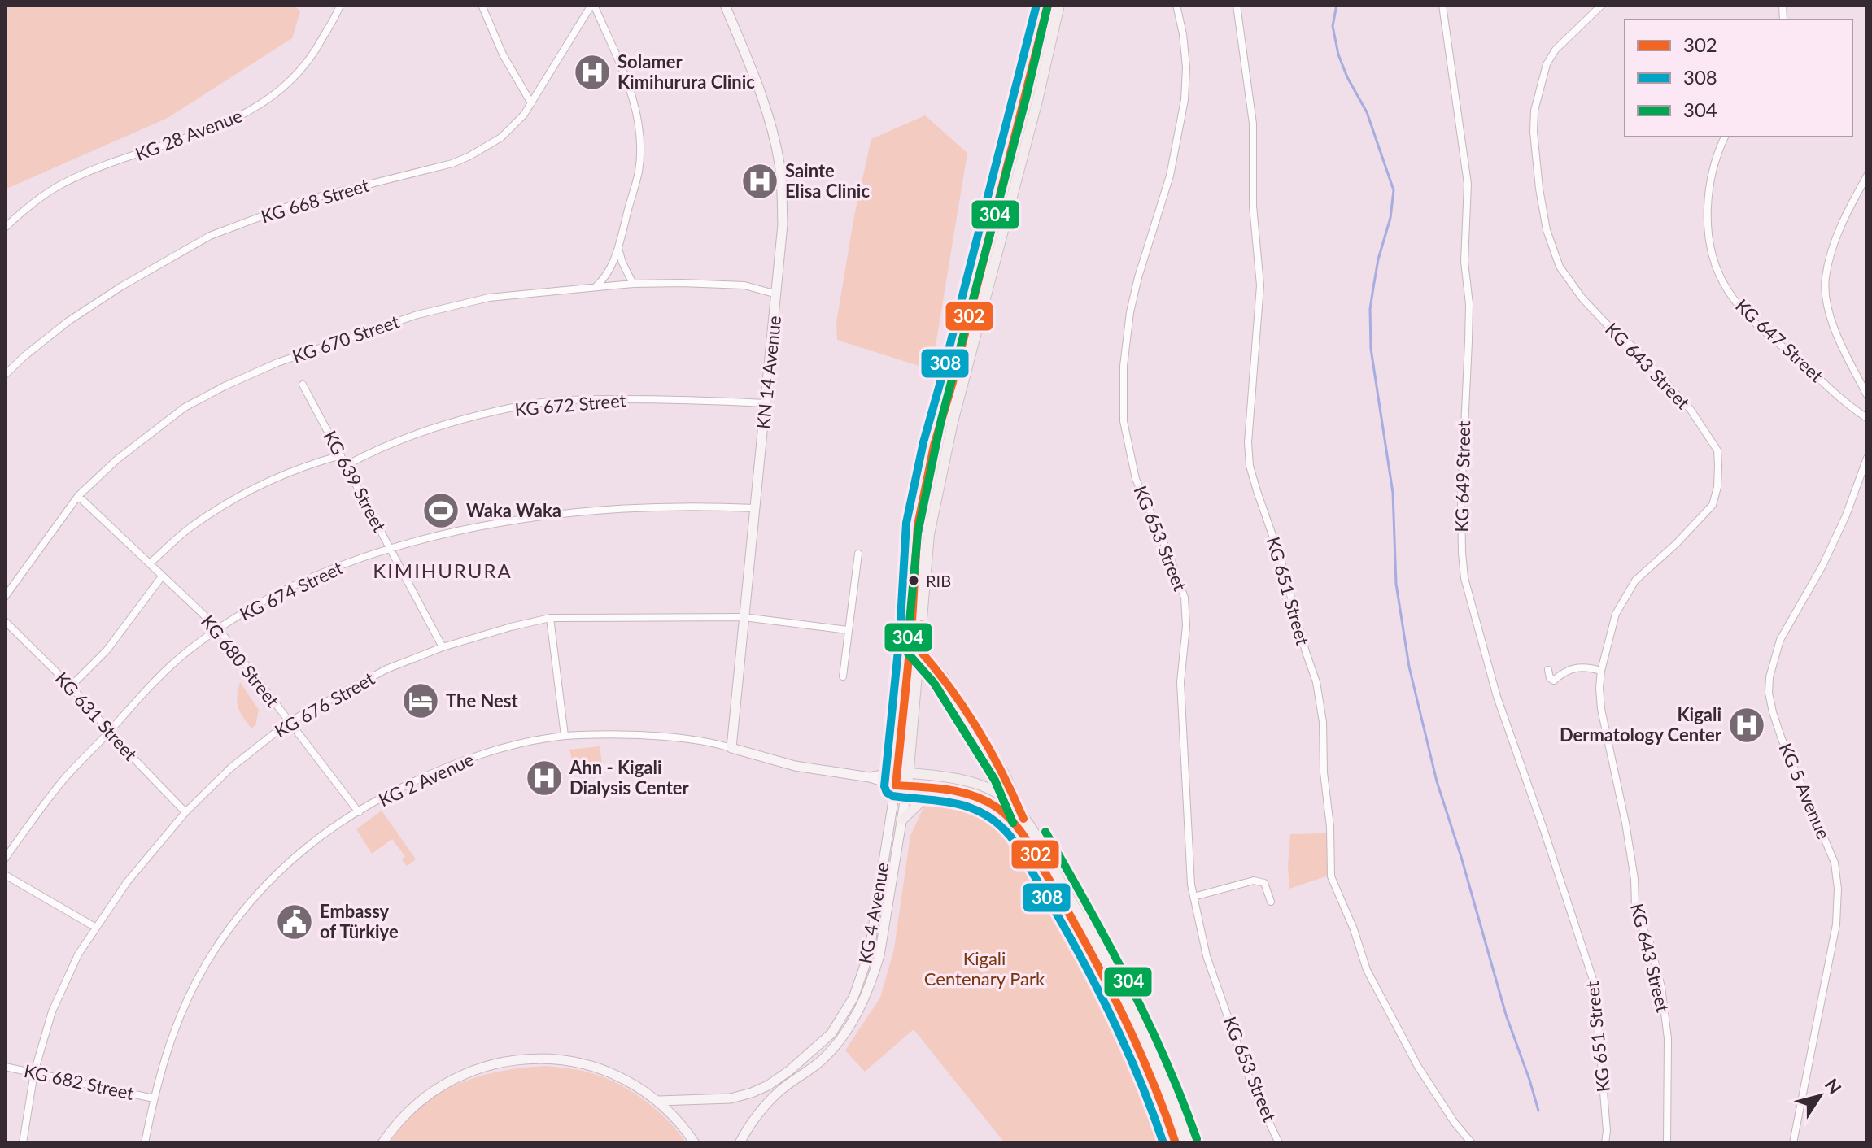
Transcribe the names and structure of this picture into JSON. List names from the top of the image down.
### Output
{
  "streets": {
    "main road": ["KN 14 Avenue", "KG 2 Avenue", "KG 4 Avenue"],
    "street": [
      "KG 28 Avenue",
      "KG 668 Street",
      "KG 670 Street",
      "KG 647 Street",
      "KG 643 Street",
      "KG 672 Street",
      "KG 649 Street",
      "KG 639 Street",
      "KG 653 Street",
      "KG 674 Street",
      "KG 651 Street",
      "KG 680 Street",
      "KG 676 Street",
      "KG 631 Street",
      "KG 5 Avenue",
      "KG 682 Street"
    ]
  },
  "crossings": [
    ["KG 670 Street", "KN 14 Avenue"],
    ["KG 670 Street", "KG 680 Street"],
    ["KN 14 Avenue", "KG 672 Street"],
    ["KN 14 Avenue", "KG 674 Street"],
    ["KN 14 Avenue", "KG 676 Street"],
    ["KN 14 Avenue", "KG 2 Avenue"],
    ["KG 672 Street", "KG 639 Street"],
    ["KG 649 Street", "KG 651 Street"],
    ["KG 639 Street", "KG 674 Street"],
    ["KG 639 Street", "KG 676 Street"],
    ["KG 674 Street", "KG 680 Street"],
    ["KG 674 Street", "KG 631 Street"],
    ["KG 680 Street", "KG 676 Street"],
    ["KG 680 Street", "KG 2 Avenue"],
    ["KG 676 Street", "KG 631 Street"],
    ["KG 676 Street", "KG 682 Street"],
    ["KG 2 Avenue", "KG 4 Avenue"],
    ["KG 2 Avenue", "KG 682 Street"]
  ],
  "districts": ["KIMIHURURA"],
  "parks": ["Kigali Centenary Park"],
  "places": {
    "hospital": [
      "Solamer Kimihurura Clinic",
      "Sainte Elisa Clinic",
      "Kigali Dermatology Center",
      "Ahn - Kigali Dialysis Center"
    ],
    "sports": ["Waka Waka"],
    "other": ["RIB"],
    "hotel": ["The Nest"],
    "public building": ["Embassy of Türkiye"]
  },
  "lines": ["transit line 302", "transit line 308", "transit line 304"],
  "legend": ["302", "308", "304"],
  "north": "top right"
}
